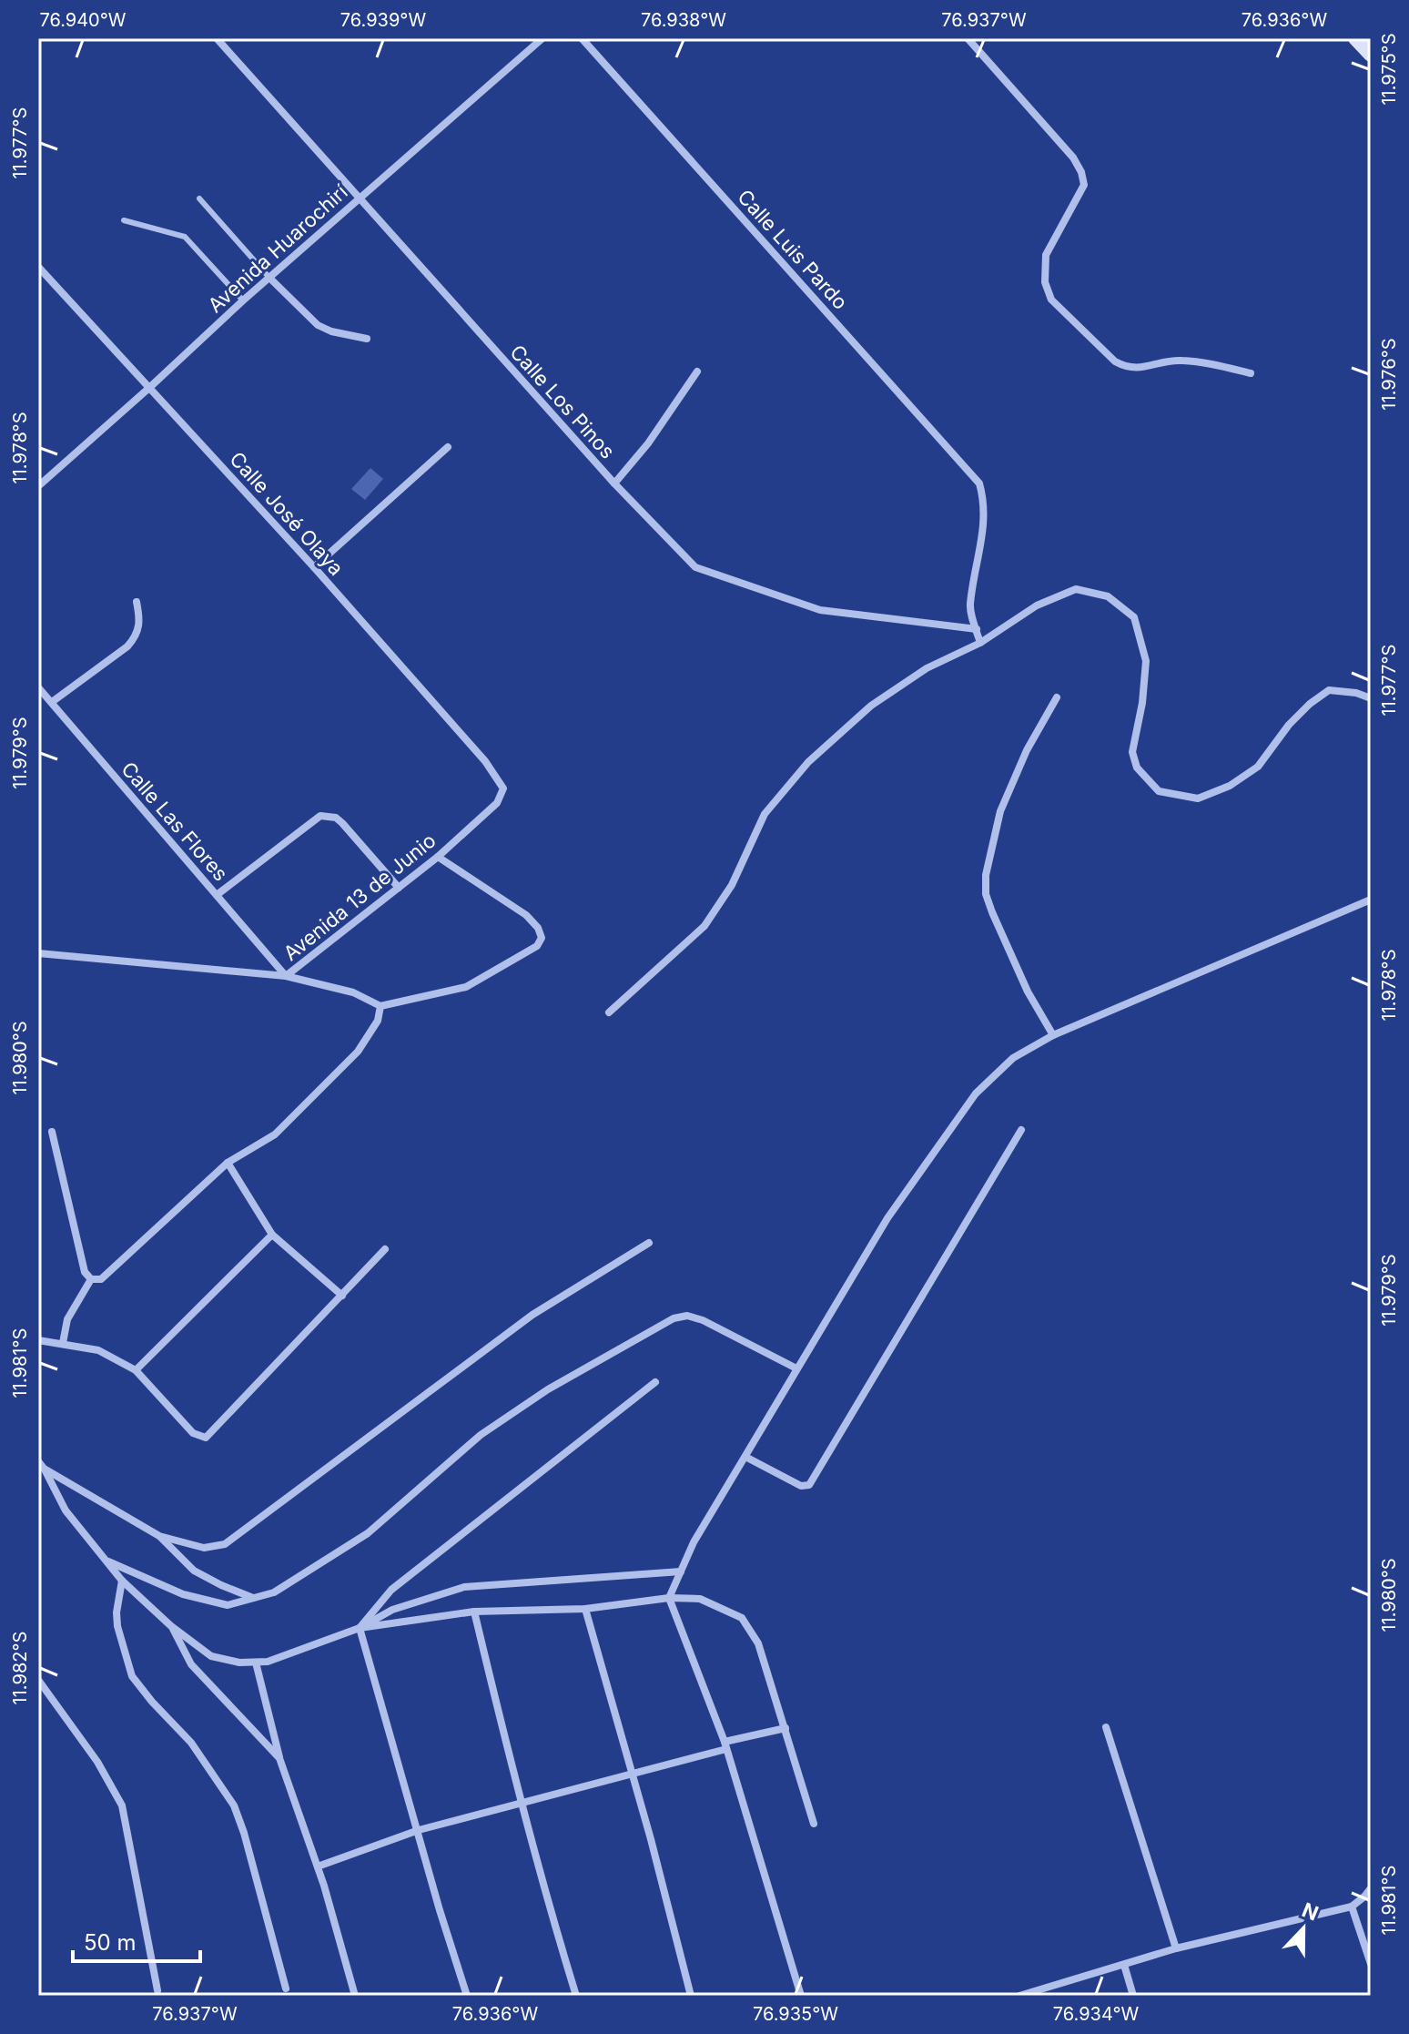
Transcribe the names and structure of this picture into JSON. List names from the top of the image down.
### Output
{
  "streets": {
    "street": [
      "Avenida Huarochirí",
      "Calle Luis Pardo",
      "Calle Los Pinos",
      "Calle José Olaya",
      "Calle Las Flores",
      "Avenida 13 de Junio"
    ]
  },
  "crossings": [
    ["Avenida Huarochirí", "Calle Los Pinos"],
    ["Avenida Huarochirí", "Calle José Olaya"],
    ["Calle Luis Pardo", "Calle Los Pinos"],
    ["Calle José Olaya", "Avenida 13 de Junio"],
    ["Calle Las Flores", "Avenida 13 de Junio"]
  ],
  "scale_bar": "50 m",
  "north": "top",
  "coordinates": [
    "76.940°W",
    "76.939°W",
    "76.938°W",
    "76.937°W",
    "76.936°W",
    "11.975°S",
    "11.977°S",
    "11.976°S",
    "11.978°S",
    "11.979°S",
    "11.980°S",
    "11.981°S",
    "11.982°S",
    "76.935°W",
    "76.934°W"
  ]
}
